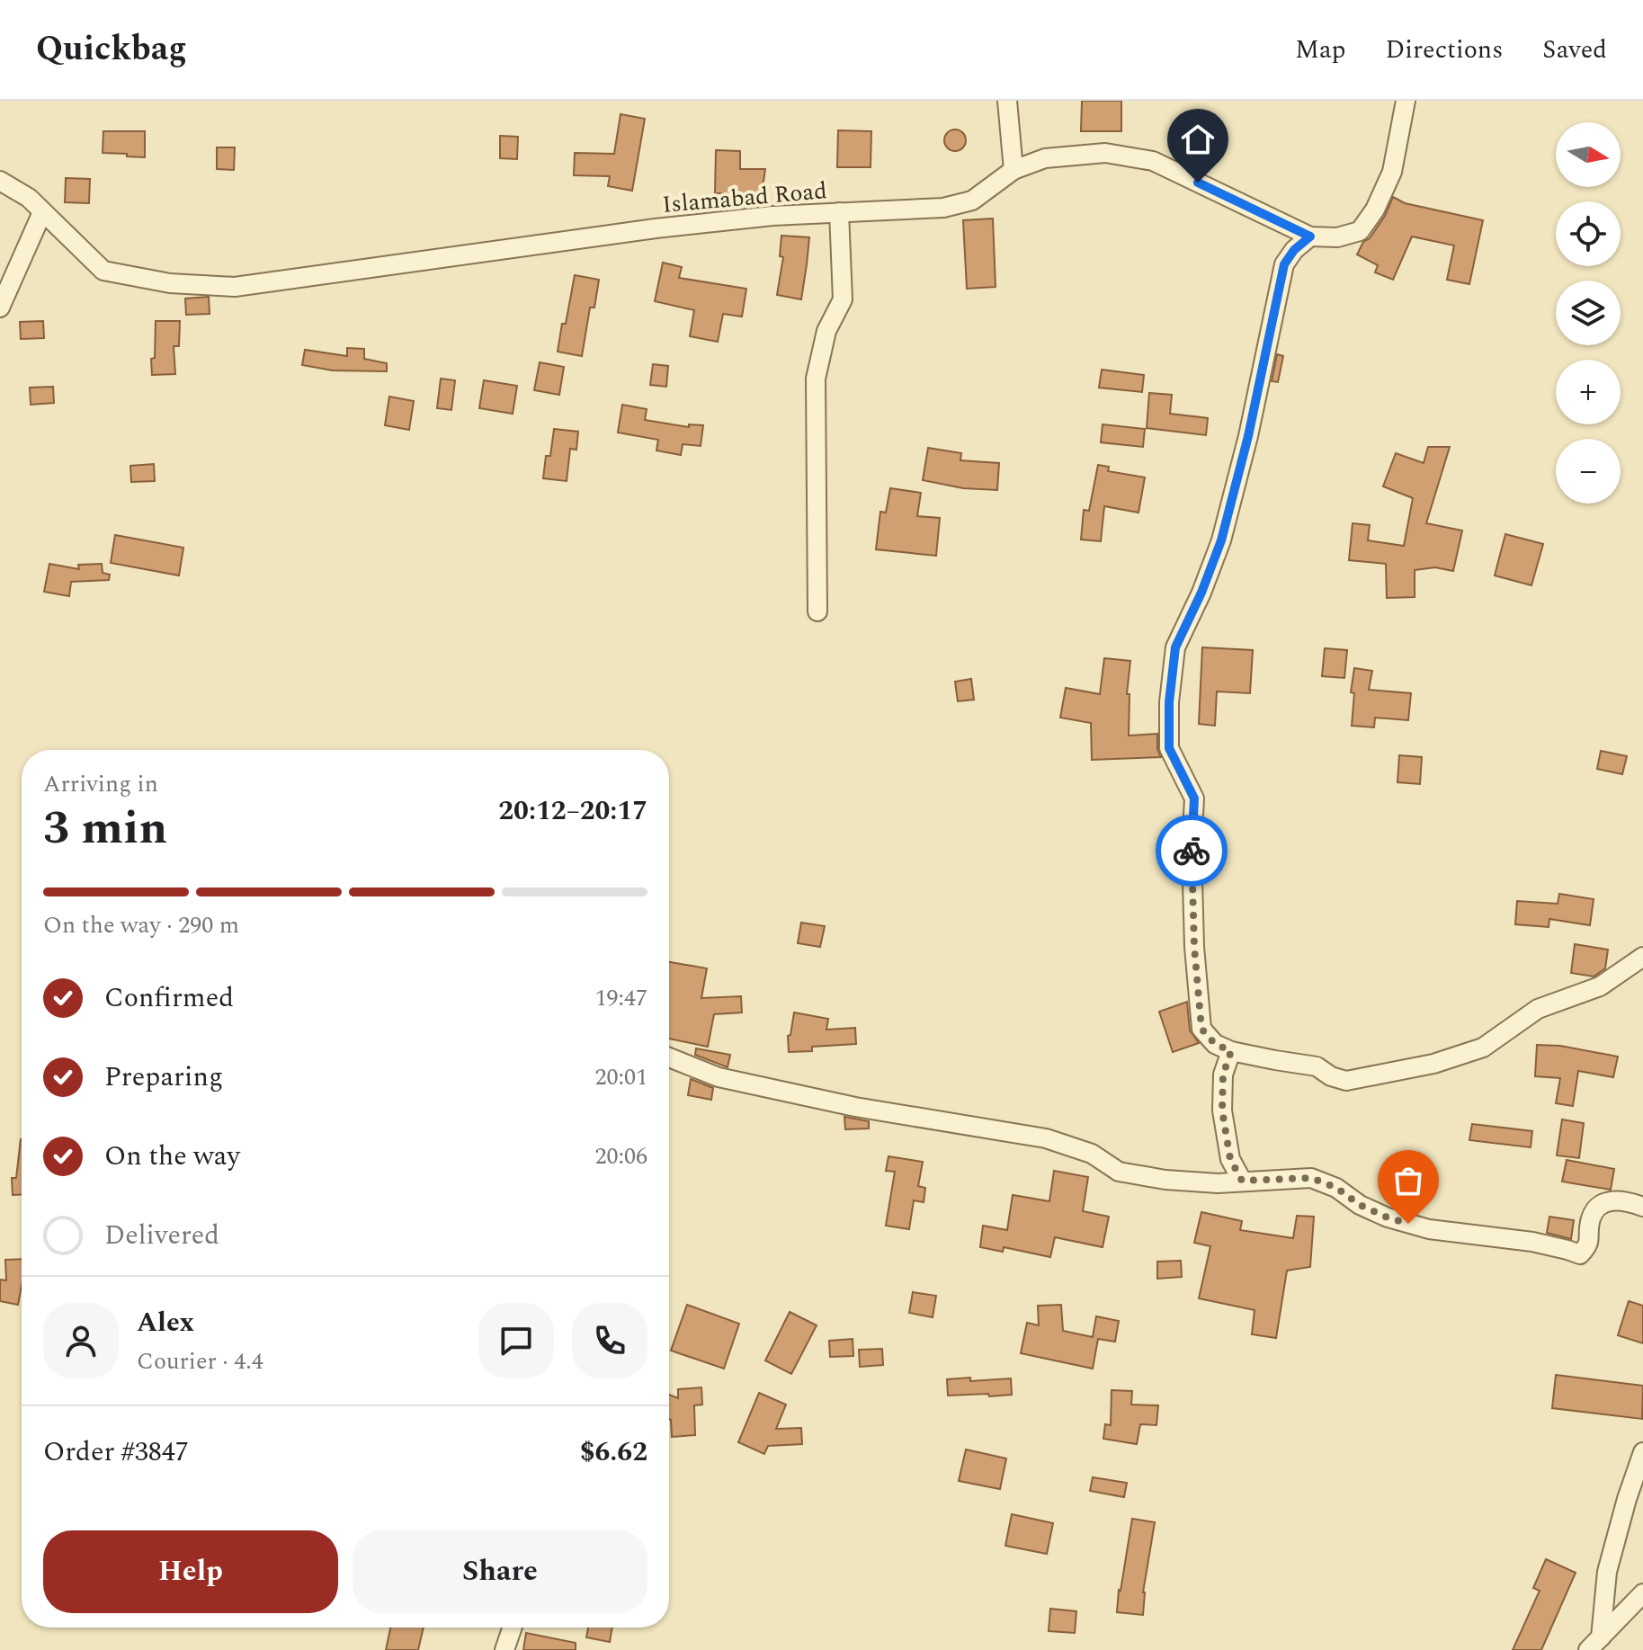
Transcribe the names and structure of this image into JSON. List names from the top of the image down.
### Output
{
  "streets": {
    "street": ["Islamabad Road"]
  },
  "north": "right",
  "page": {
    "header": "Quickbag",
    "nav": ["Map", "Directions", "Saved"],
    "map_buttons": ["+", "−"],
    "heading": ["3 min", "Arriving in", "20:12–20:17"],
    "panel": [
      "Alex",
      "Courier · 4.4",
      "Order #3847",
      "$6.62"
    ],
    "bar": "On the way · 290 m",
    "list": [
      ["Confirmed", "19:47"],
      ["Preparing", "20:01"],
      ["On the way", "20:06"],
      "Delivered"
    ],
    "buttons": ["Help", "Share"]
  }
}
